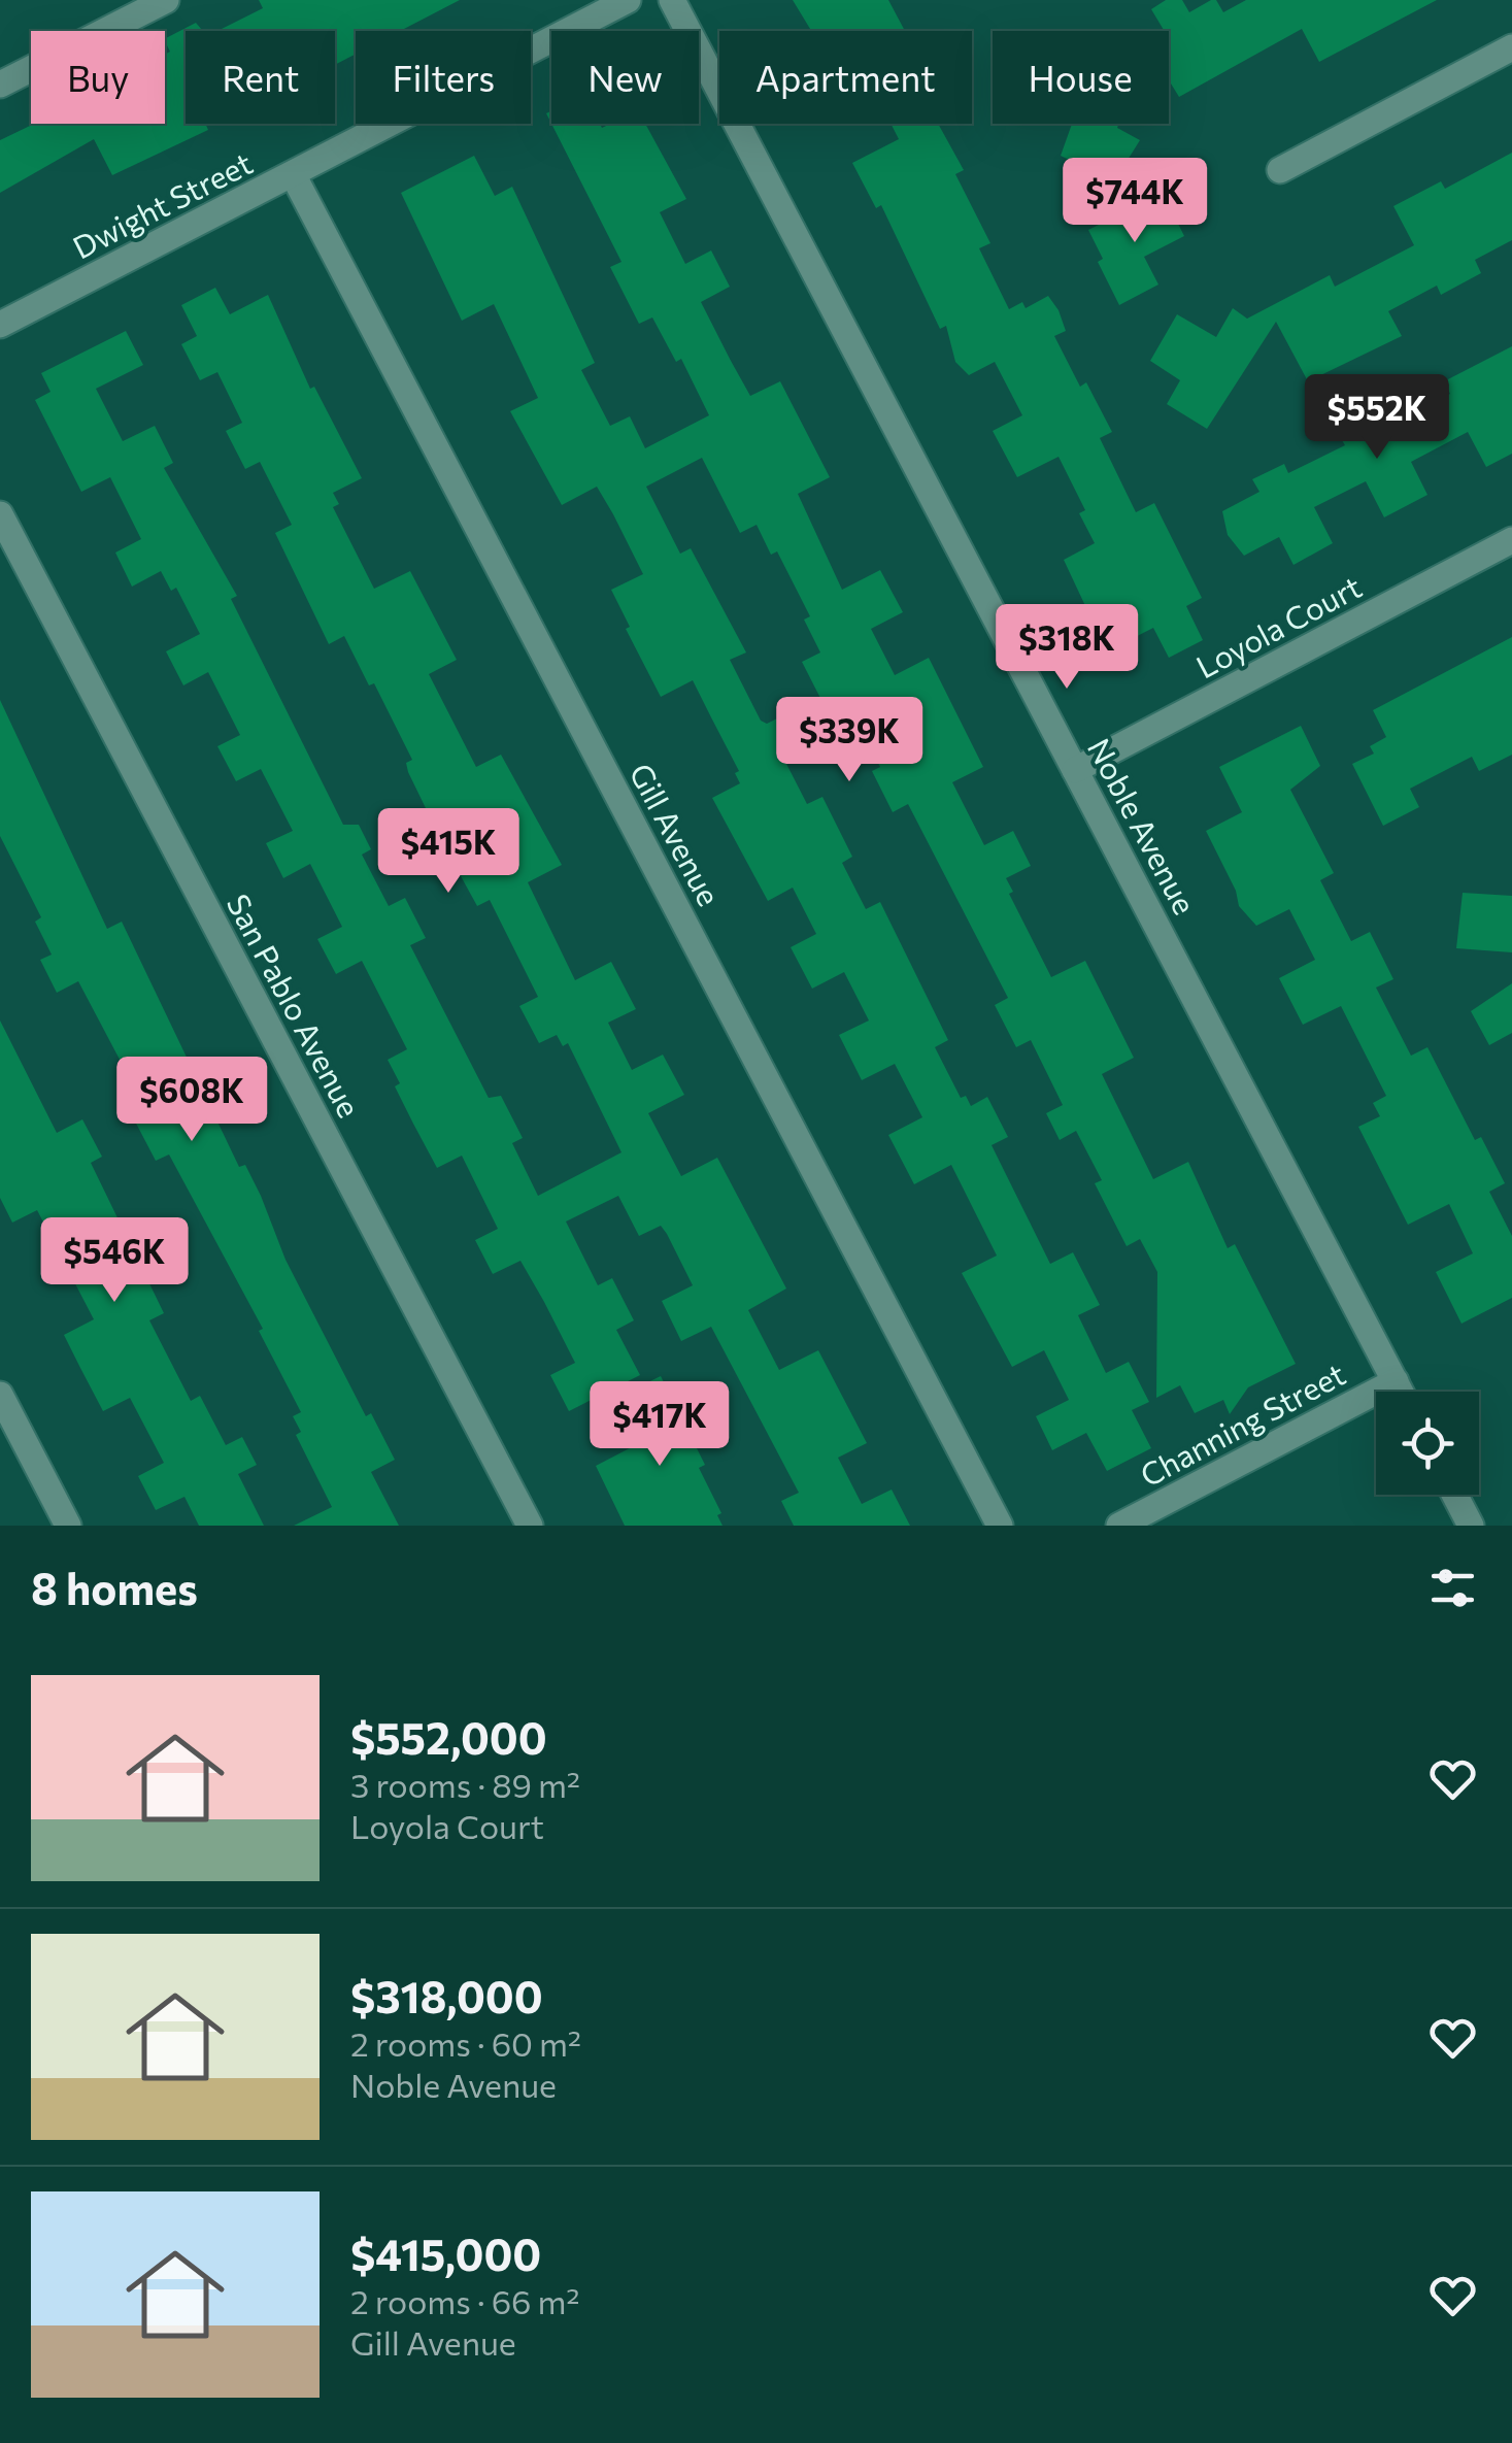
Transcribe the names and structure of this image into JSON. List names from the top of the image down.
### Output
{
  "streets": {
    "street": [
      "Dwight Street",
      "Loyola Court",
      "Noble Avenue",
      "Gill Avenue",
      "San Pablo Avenue",
      "Channing Street"
    ]
  },
  "crossings": [
    ["Dwight Street", "Gill Avenue"],
    ["Loyola Court", "Noble Avenue"],
    ["Noble Avenue", "Channing Street"]
  ],
  "page": {
    "chip": [
      "Buy",
      "Rent",
      "Filters",
      "New",
      "Apartment",
      "House"
    ],
    "price": [
      "$744K",
      "$552K",
      "$318K",
      "$339K",
      "$415K",
      "$608K",
      "$546K",
      "$417K"
    ],
    "heading": "8 homes",
    "list": [
      {
        "name": "$552,000",
        "note": "3 rooms · 89 m² · Loyola Court"
      },
      {
        "name": "$318,000",
        "note": "2 rooms · 60 m² · Noble Avenue"
      },
      {
        "name": "$415,000",
        "note": "2 rooms · 66 m² · Gill Avenue"
      }
    ]
  }
}
